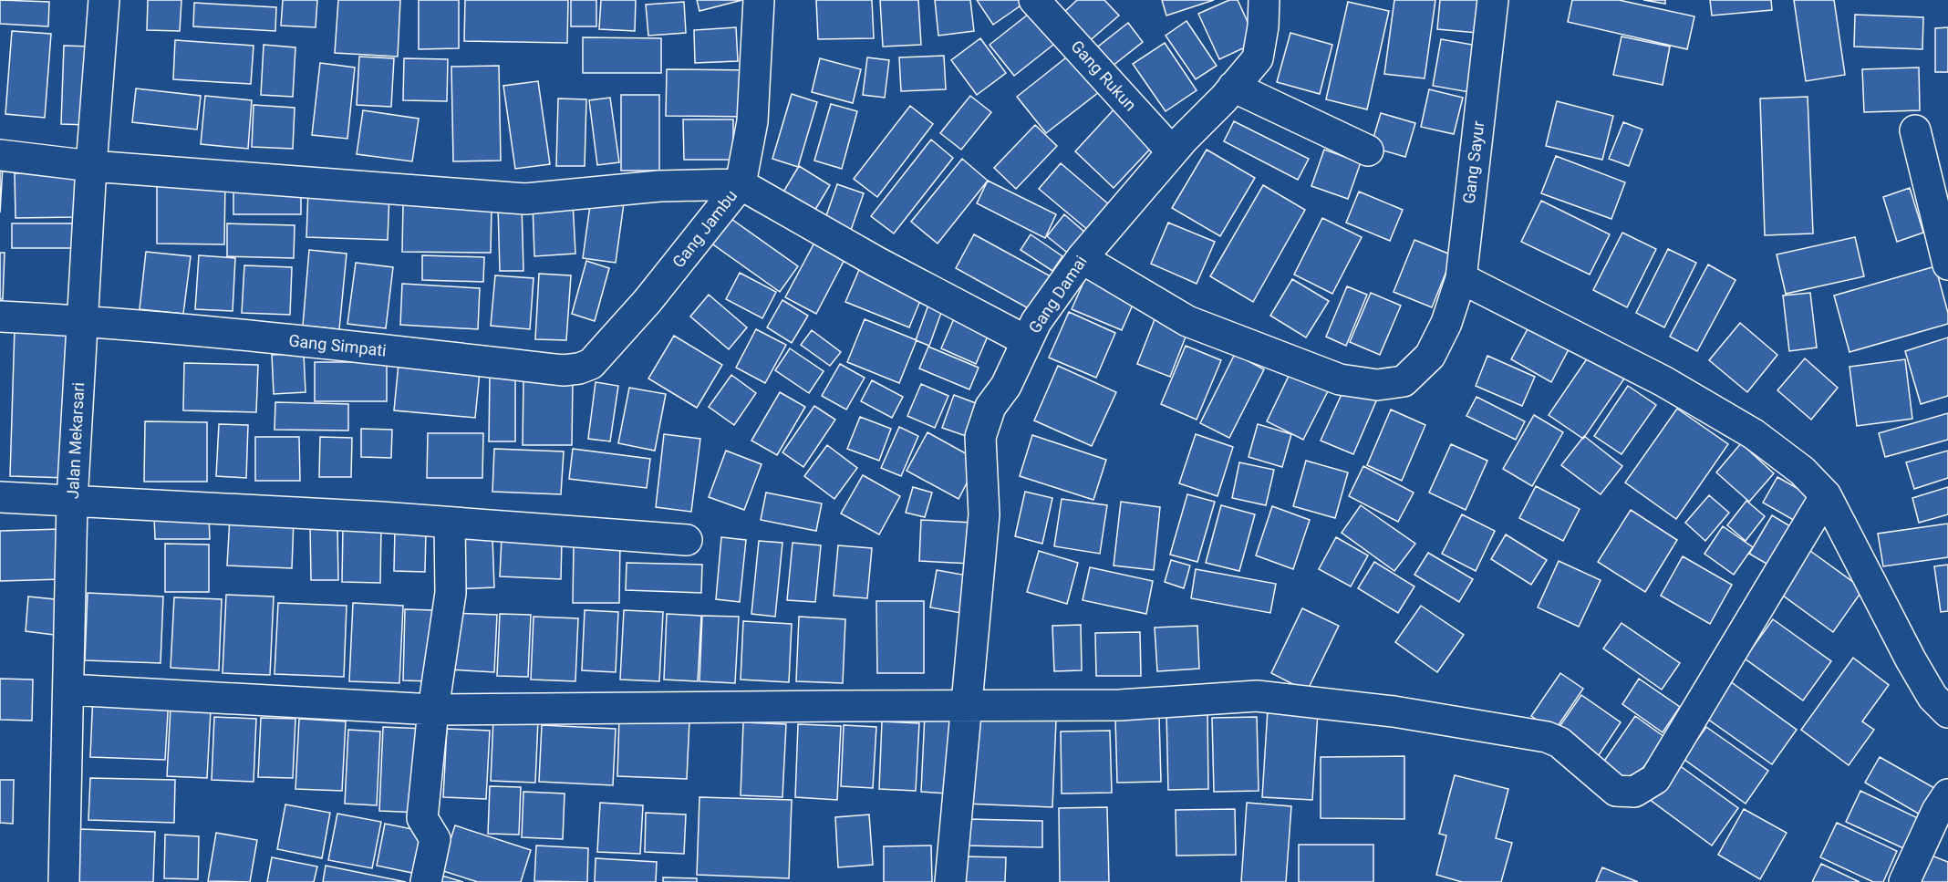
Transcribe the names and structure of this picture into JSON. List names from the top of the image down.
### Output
{
  "streets": {
    "street": [
      "Gang Rukun",
      "Gang Sayur",
      "Gang Jambu",
      "Gang Damai",
      "Gang Simpati",
      "Jalan Mekarsari"
    ]
  },
  "crossings": [
    ["Gang Rukun", "Gang Damai"],
    ["Gang Sayur", "Gang Damai"],
    ["Gang Jambu", "Gang Simpati"],
    ["Gang Simpati", "Jalan Mekarsari"]
  ]
}
